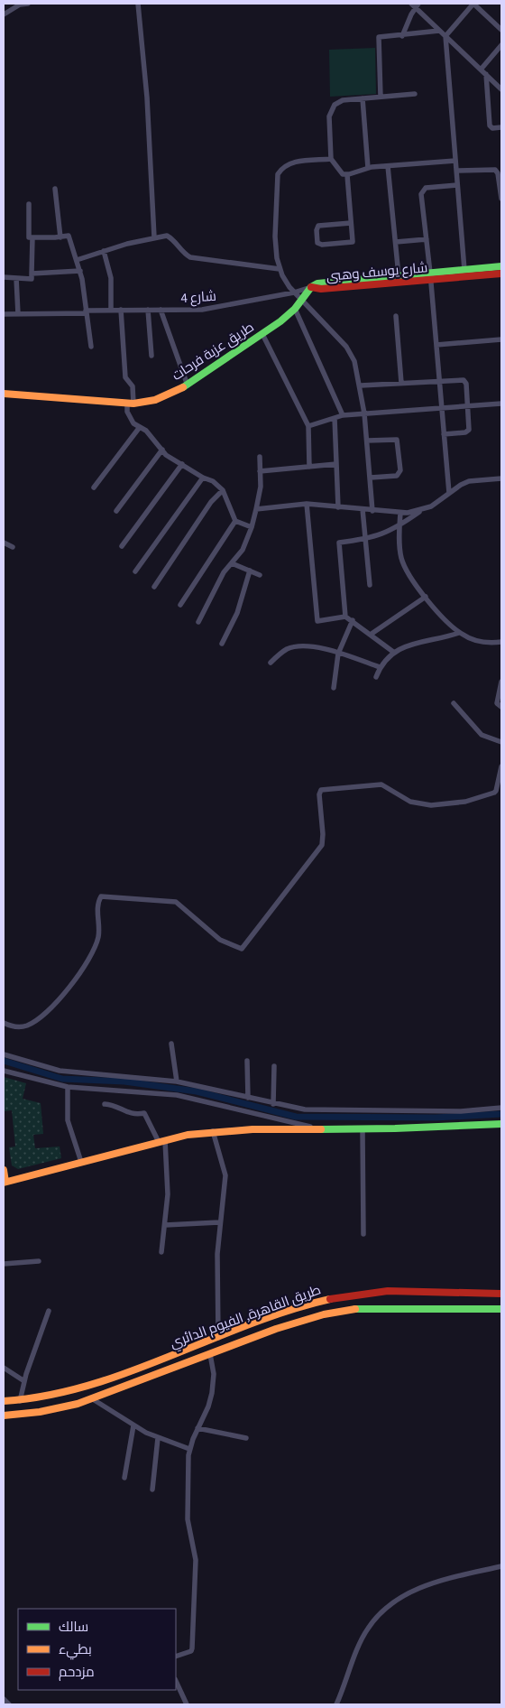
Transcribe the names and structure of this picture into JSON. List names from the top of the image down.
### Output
{
  "streets": {
    "main road": ["شارع يوسف وهبى", "طريق عزبة فرحات", "طريق القاهرة, الفيوم الدائري"],
    "street": ["شارع 4"]
  },
  "crossings": [
    ["شارع يوسف وهبى", "شارع 4"],
    ["شارع يوسف وهبى", "طريق عزبة فرحات"],
    ["شارع 4", "طريق عزبة فرحات"]
  ],
  "legend": ["سالك", "بطيء", "مزدحم"]
}
